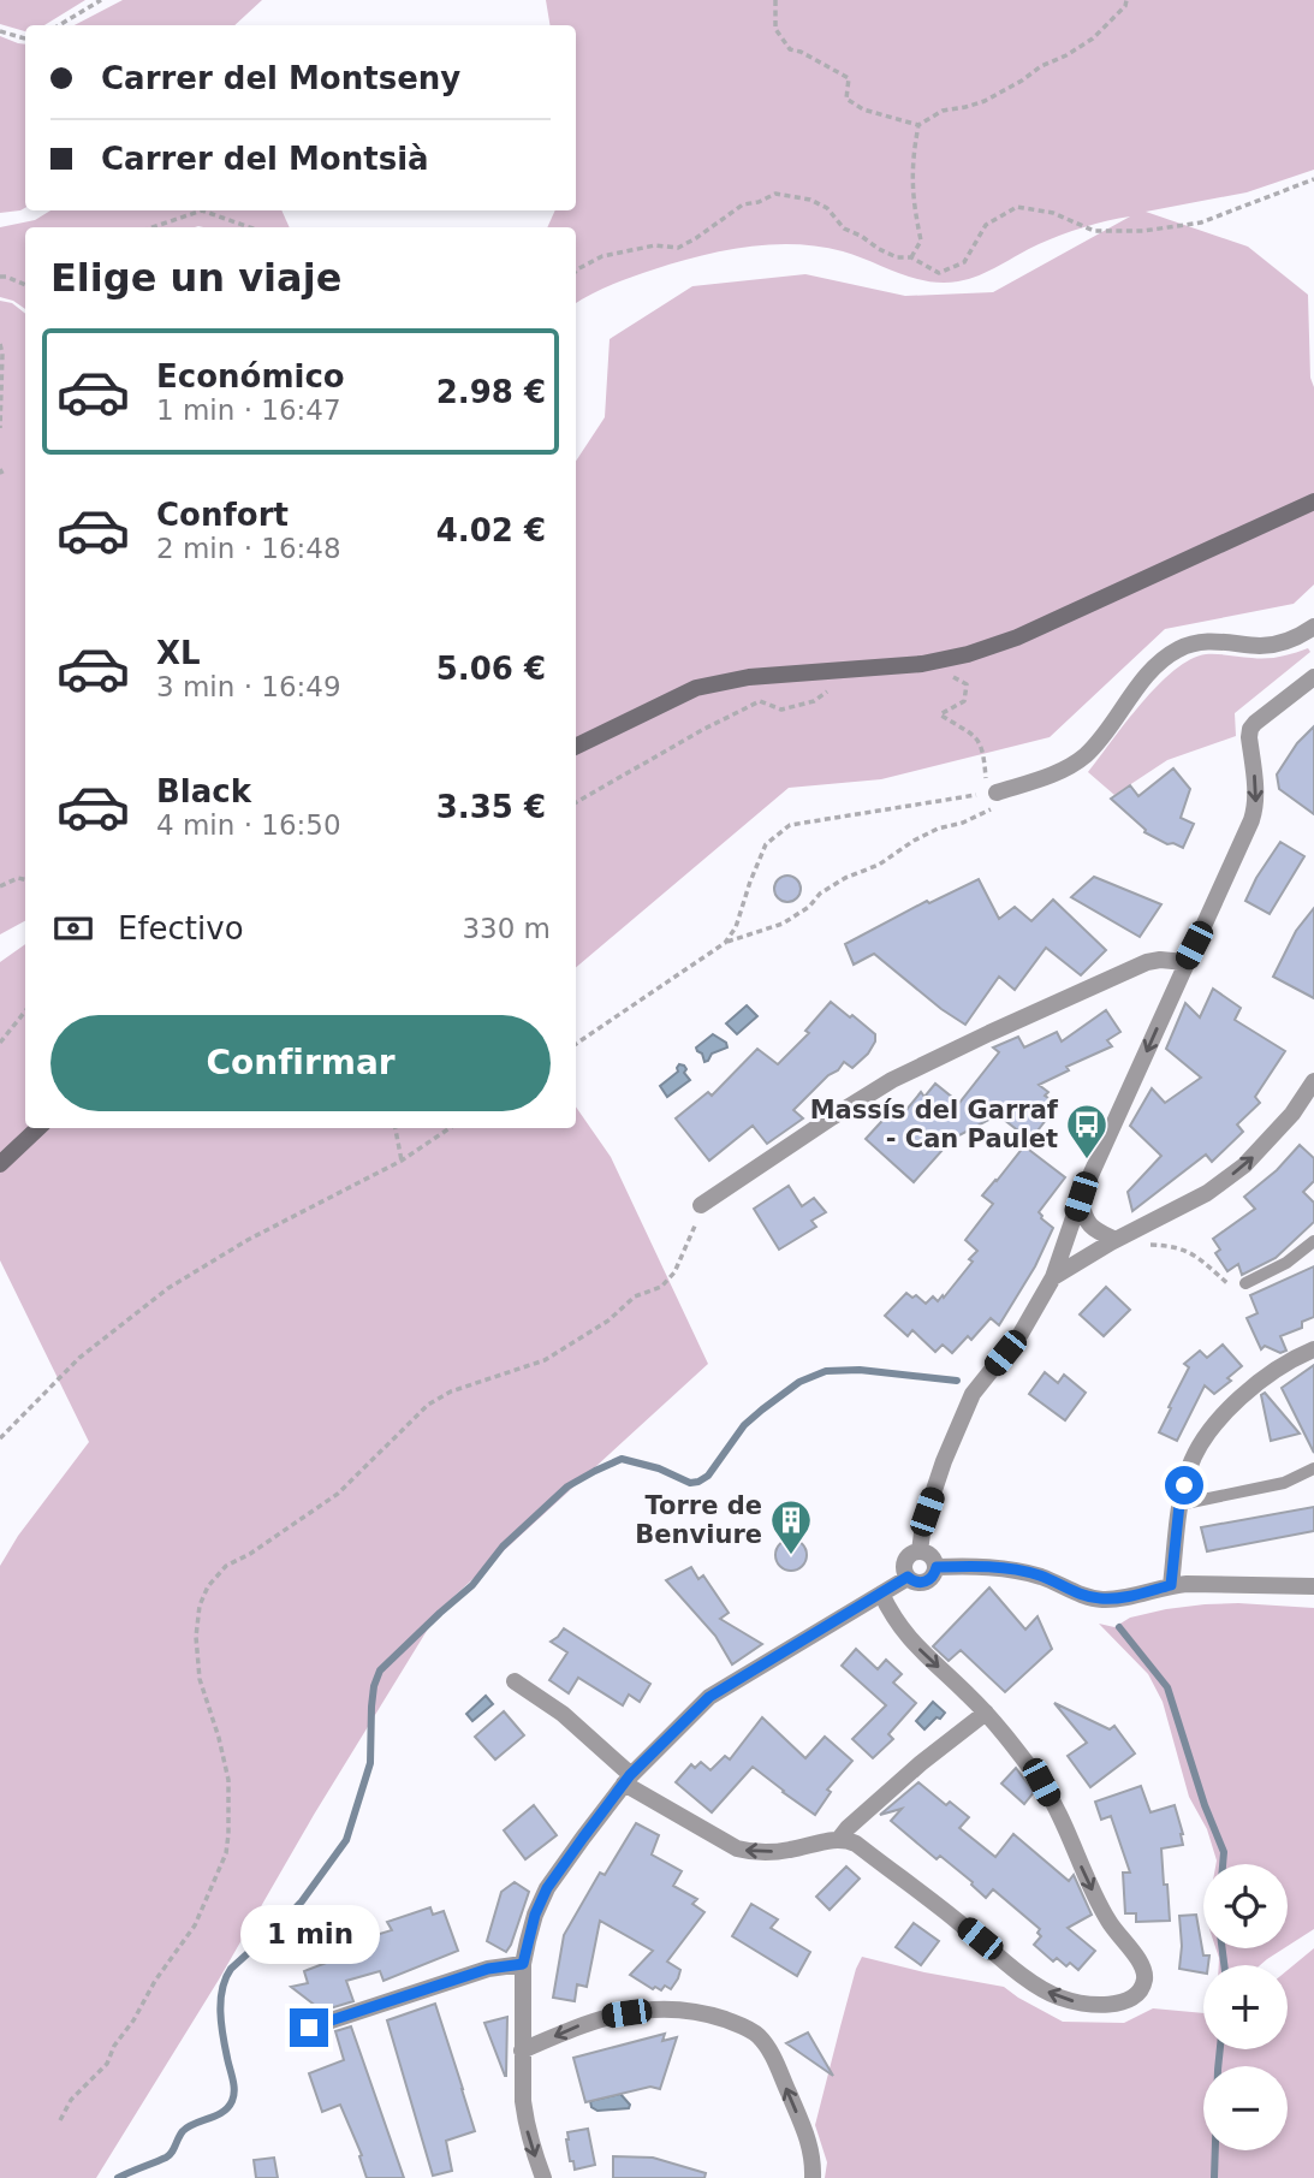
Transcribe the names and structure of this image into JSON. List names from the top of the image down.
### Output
{
  "places": {
    "bus stop": ["Massís del Garraf - Can Paulet"],
    "building": ["Torre de Benviure"]
  },
  "page": {
    "banner": ["Carrer del Montseny", "Carrer del Montsià"],
    "heading": "Elige un viaje",
    "list": [
      {
        "name": "Económico",
        "note": "1 min · 16:47",
        "value": "2.98 €"
      },
      {
        "name": "Confort",
        "note": "2 min · 16:48",
        "value": "4.02 €"
      },
      {
        "name": "XL",
        "note": "3 min · 16:49",
        "value": "5.06 €"
      },
      {
        "name": "Black",
        "note": "4 min · 16:50",
        "value": "3.35 €"
      }
    ],
    "pay": ["Efectivo", "330 m"],
    "buttons": "Confirmar",
    "map_buttons": ["+", "−"],
    "bubble": "1 min"
  }
}
